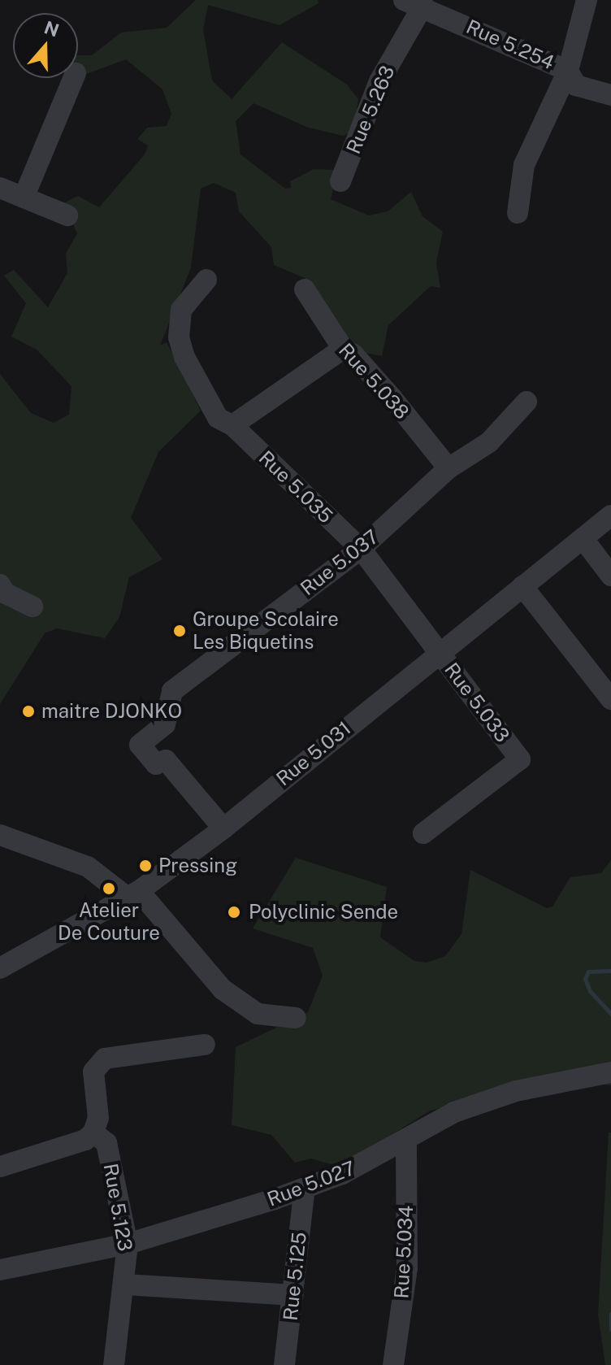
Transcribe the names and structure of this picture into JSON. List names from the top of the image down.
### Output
{
  "streets": {
    "street": [
      "Rue 5.254",
      "Rue 5.263",
      "Rue 5.038",
      "Rue 5.035",
      "Rue 5.037",
      "Rue 5.033",
      "Rue 5.031",
      "Rue 5.027",
      "Rue 5.123",
      "Rue 5.034",
      "Rue 5.125"
    ]
  },
  "crossings": [
    ["Rue 5.254", "Rue 5.263"],
    ["Rue 5.038", "Rue 5.037"],
    ["Rue 5.035", "Rue 5.037"],
    ["Rue 5.035", "Rue 5.033"],
    ["Rue 5.037", "Rue 5.033"],
    ["Rue 5.037", "Rue 5.031"],
    ["Rue 5.033", "Rue 5.031"],
    ["Rue 5.027", "Rue 5.123"],
    ["Rue 5.027", "Rue 5.034"],
    ["Rue 5.027", "Rue 5.125"]
  ],
  "places": [
    "Groupe Scolaire Les Biquetins",
    "maitre DJONKO",
    "Pressing",
    "Atelier De Couture",
    "Polyclinic Sende"
  ],
  "north": "top"
}
